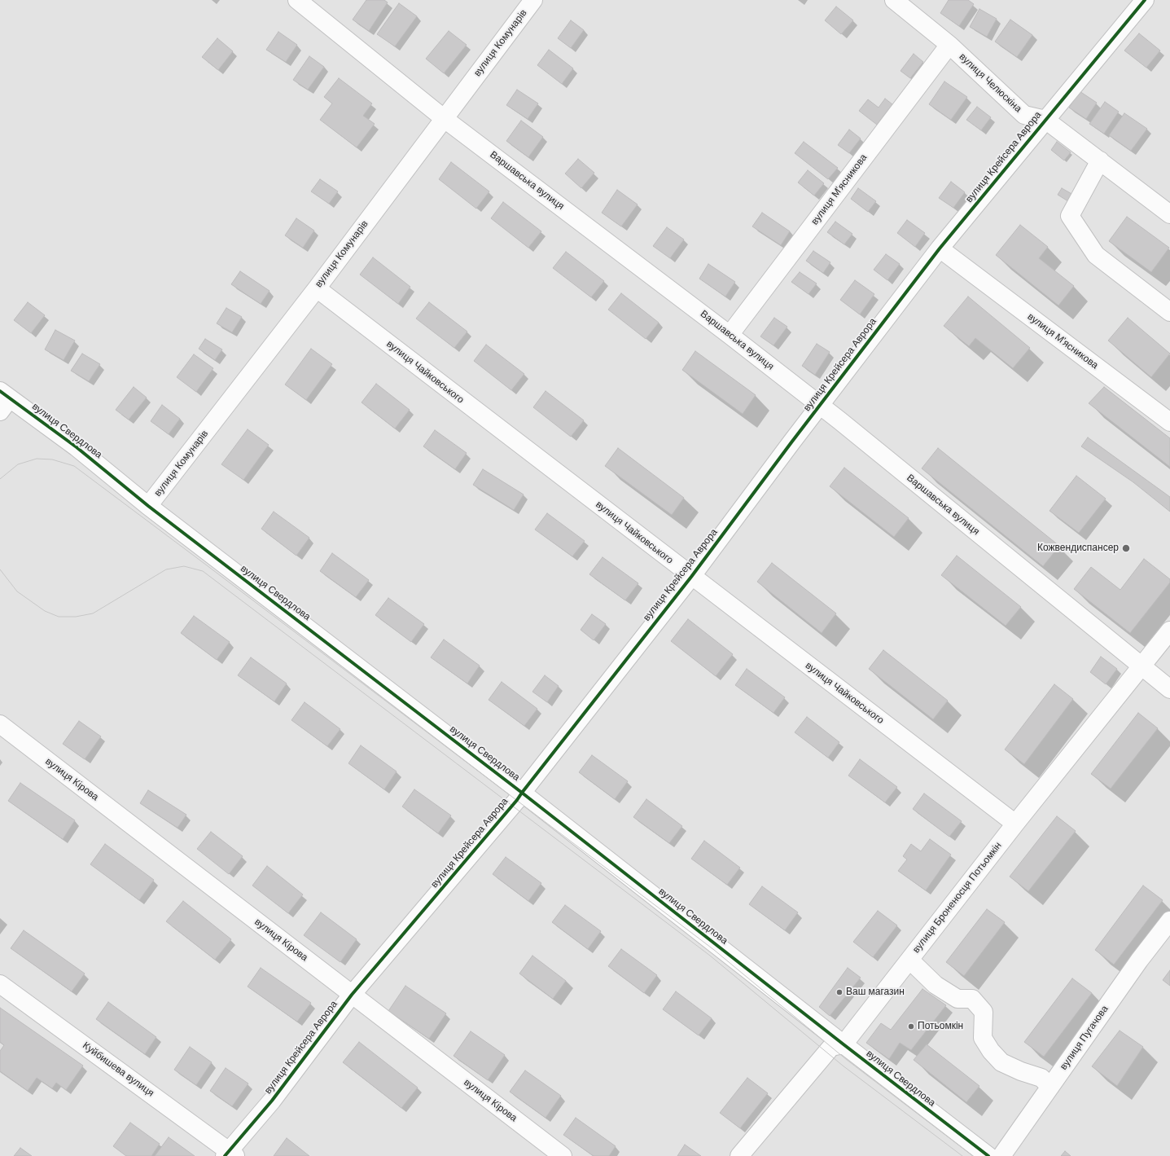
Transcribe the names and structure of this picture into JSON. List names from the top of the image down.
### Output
{
  "streets": {
    "street": [
      "вулиця Комунарів",
      "вулиця Челюскіна",
      "вулиця Крейсера Аврора",
      "Варшавська вулиця",
      "вулиця М'ясникова",
      "вулиця Чайковського",
      "вулиця Свердлова",
      "вулиця Кірова",
      "вулиця Броненосця Потьомкін",
      "вулиця Пугачова",
      "Куйбишева вулиця"
    ]
  },
  "crossings": [
    ["вулиця Комунарів", "Варшавська вулиця"],
    ["вулиця Комунарів", "вулиця Чайковського"],
    ["вулиця Комунарів", "вулиця Свердлова"],
    ["вулиця Челюскіна", "вулиця Крейсера Аврора"],
    ["вулиця Челюскіна", "вулиця М'ясникова"],
    ["вулиця Крейсера Аврора", "Варшавська вулиця"],
    ["вулиця Крейсера Аврора", "вулиця М'ясникова"],
    ["вулиця Крейсера Аврора", "вулиця Чайковського"],
    ["вулиця Крейсера Аврора", "вулиця Свердлова"],
    ["вулиця Крейсера Аврора", "вулиця Кірова"],
    ["вулиця Крейсера Аврора", "Куйбишева вулиця"],
    ["Варшавська вулиця", "вулиця М'ясникова"],
    ["Варшавська вулиця", "вулиця Броненосця Потьомкін"],
    ["вулиця Чайковського", "вулиця Броненосця Потьомкін"],
    ["вулиця Свердлова", "вулиця Броненосця Потьомкін"]
  ],
  "places": ["Кожвендиспансер", "Ваш магазин", "Потьомкін"]
}
